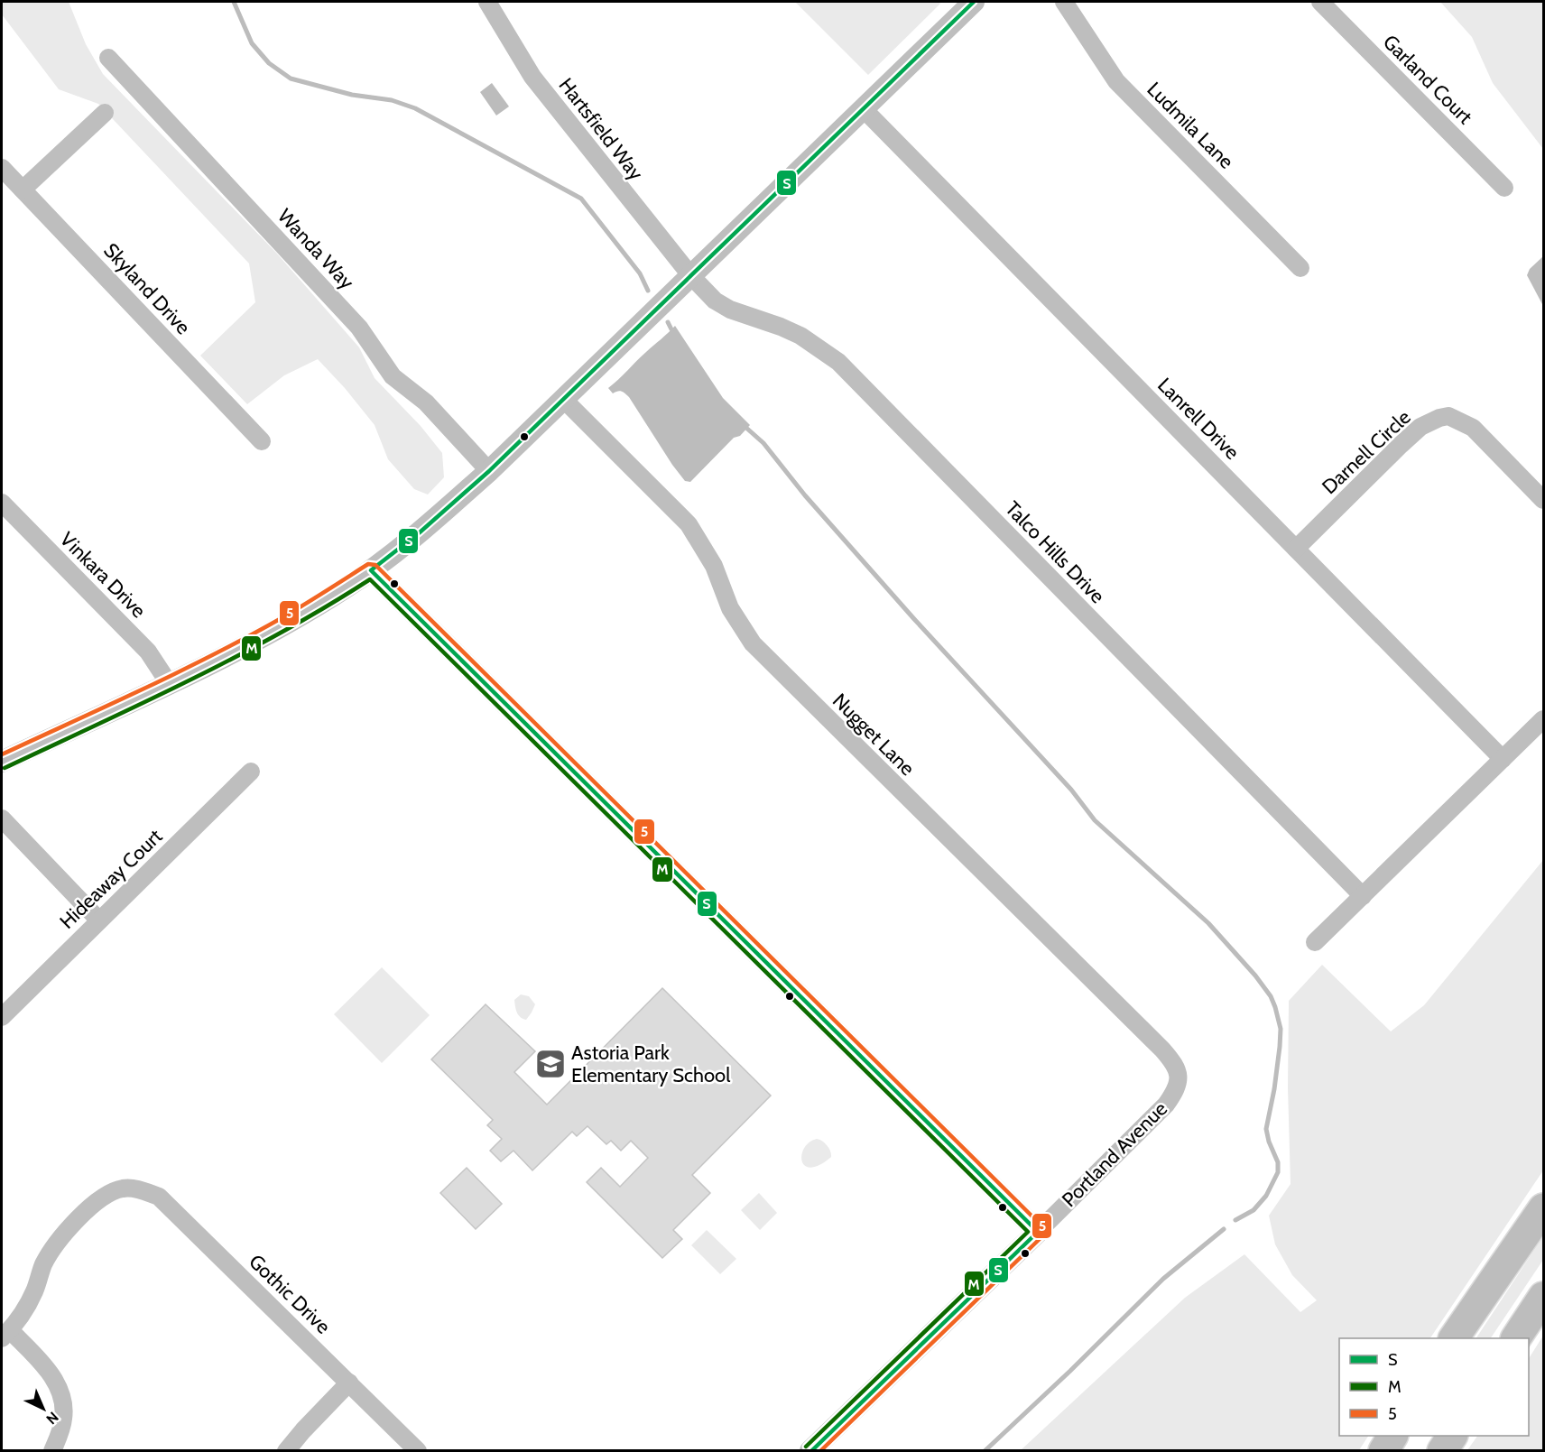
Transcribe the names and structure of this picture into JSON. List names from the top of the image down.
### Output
{
  "streets": {
    "street": [
      "Garland Court",
      "Ludmila Lane",
      "Hartsfield Way",
      "Wanda Way",
      "Skyland Drive",
      "Lanrell Drive",
      "Darnell Circle",
      "Talco Hills Drive",
      "Vinkara Drive",
      "Nugget Lane",
      "Hideaway Court",
      "Portland Avenue",
      "Gothic Drive"
    ]
  },
  "crossings": [
    ["Hartsfield Way", "Talco Hills Drive"],
    ["Lanrell Drive", "Darnell Circle"],
    ["Nugget Lane", "Portland Avenue"]
  ],
  "places": {
    "school or university": ["Astoria Park Elementary School"]
  },
  "lines": ["transit line S", "transit line 5", "transit line M"],
  "legend": ["S", "M", "5"],
  "north": "bottom right"
}
